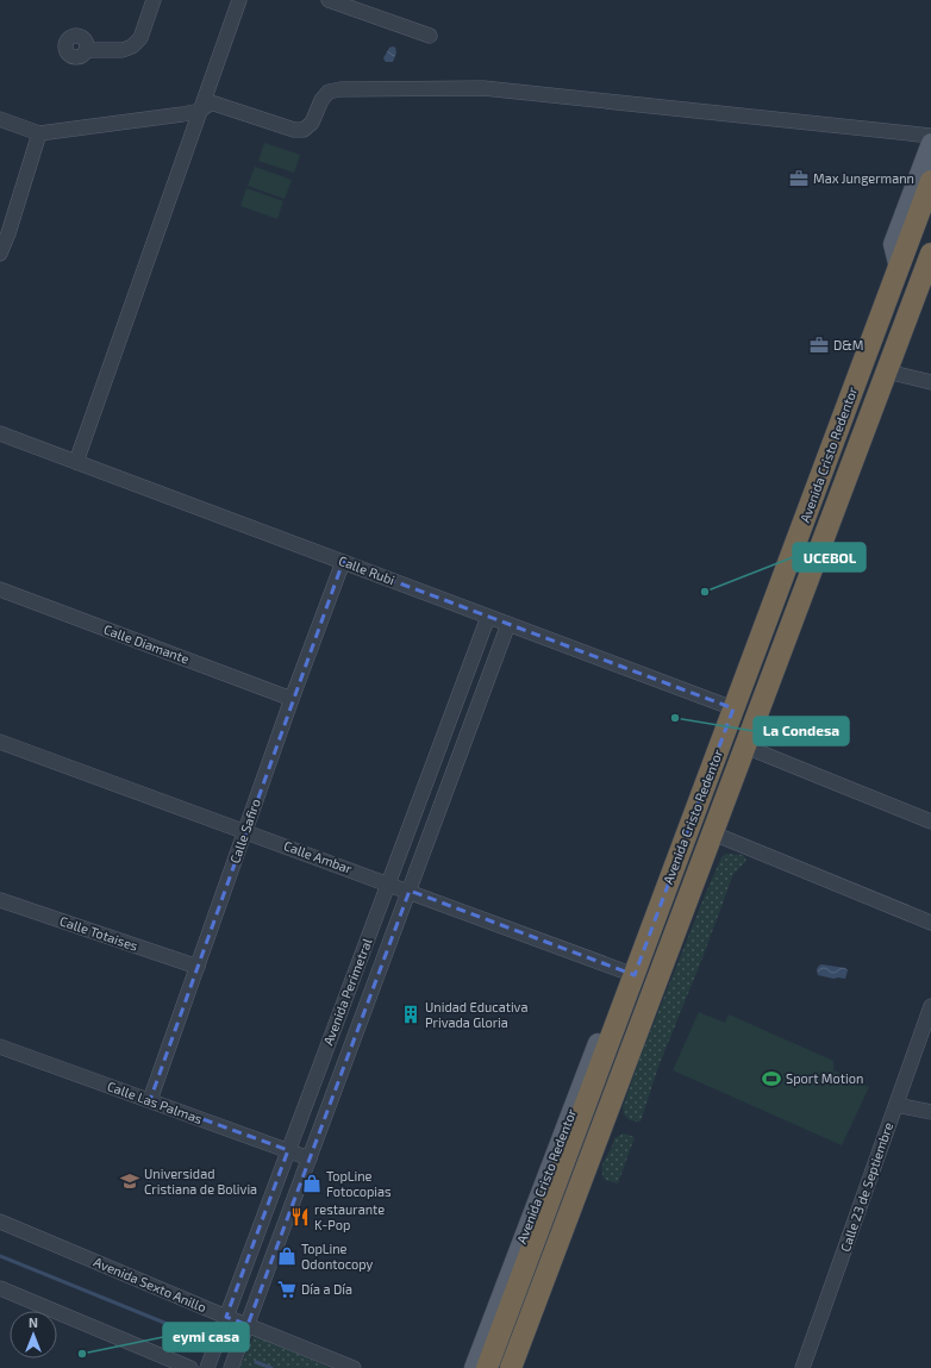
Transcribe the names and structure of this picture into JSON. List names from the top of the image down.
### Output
{
  "streets": {
    "highway": ["Avenida Cristo Redentor"],
    "street": [
      "Calle Rubi",
      "Calle Diamante",
      "Calle Safiro",
      "Calle Ambar",
      "Calle Totaises",
      "Avenida Perimetral",
      "Calle Las Palmas",
      "Calle 23 de Septiembre",
      "Avenida Sexto Anillo"
    ]
  },
  "crossings": [
    ["Avenida Cristo Redentor", "Calle Rubi"],
    ["Avenida Cristo Redentor", "Calle Ambar"],
    ["Calle Rubi", "Calle Safiro"],
    ["Calle Rubi", "Avenida Perimetral"],
    ["Calle Diamante", "Calle Safiro"],
    ["Calle Safiro", "Calle Ambar"],
    ["Calle Safiro", "Calle Totaises"],
    ["Calle Safiro", "Calle Las Palmas"],
    ["Calle Ambar", "Avenida Perimetral"],
    ["Avenida Perimetral", "Calle Las Palmas"],
    ["Avenida Perimetral", "Avenida Sexto Anillo"]
  ],
  "places": {
    "office": ["Max Jungermann", "D&M"],
    "other": ["UCEBOL", "La Condesa", "eymi casa"],
    "building": ["Unidad Educativa Privada Gloria"],
    "sports": ["Sport Motion"],
    "school or university": ["Universidad Cristiana de Bolivia"],
    "shop": ["TopLine Fotocopias", "TopLine Odontocopy"],
    "restaurant": ["restaurante K-Pop"],
    "supermarket": ["Día a Día"]
  },
  "north": "top"
}
